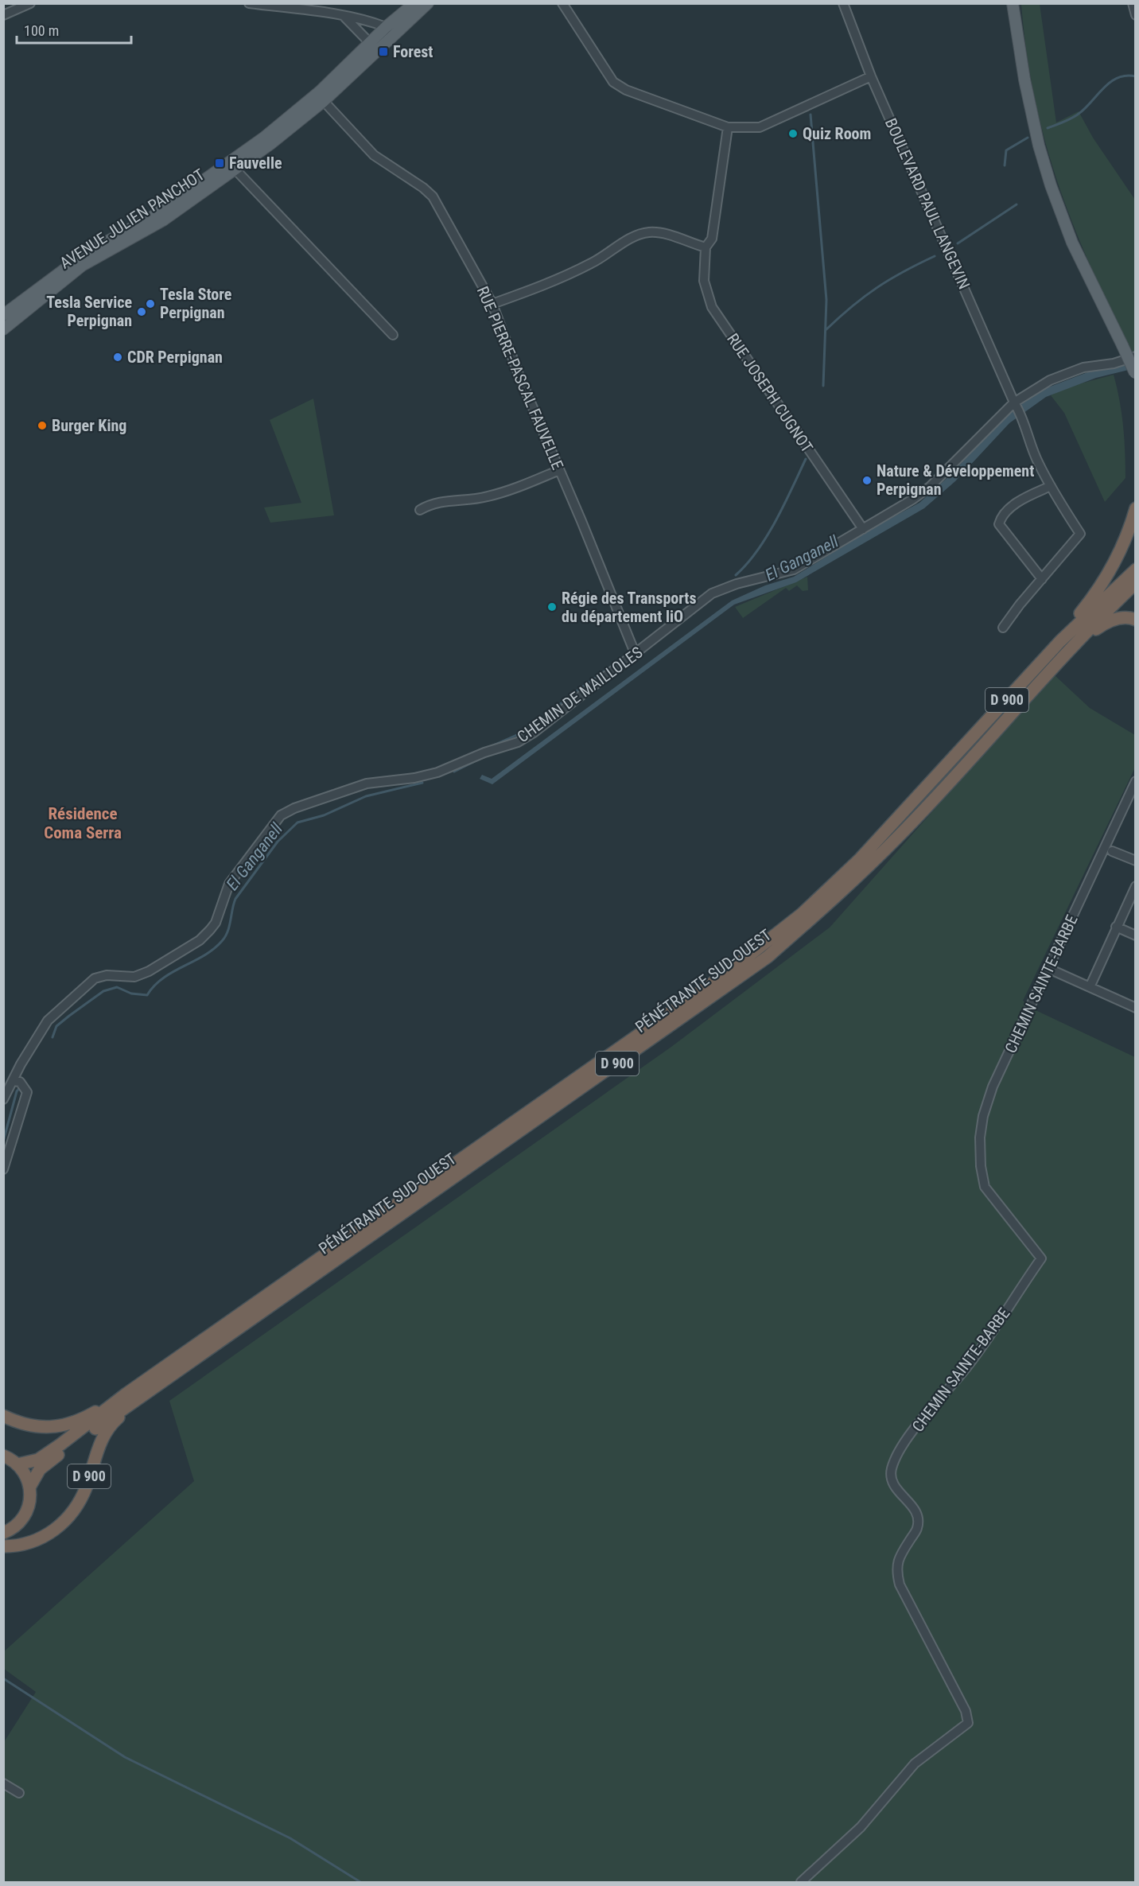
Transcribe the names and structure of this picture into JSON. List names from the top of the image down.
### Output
{
  "streets": {
    "highway": ["D 900", "PÉNÉTRANTE SUD-OUEST"],
    "main road": ["AVENUE JULIEN PANCHOT"],
    "street": [
      "BOULEVARD PAUL LANGEVIN",
      "RUE PIERRE-PASCAL FAUVELLE",
      "RUE JOSEPH CUGNOT",
      "CHEMIN DE MAILLOLES",
      "CHEMIN SAINTE-BARBE"
    ]
  },
  "crossings": [
    ["BOULEVARD PAUL LANGEVIN", "CHEMIN DE MAILLOLES"],
    ["AVENUE JULIEN PANCHOT", "RUE PIERRE-PASCAL FAUVELLE"],
    ["RUE PIERRE-PASCAL FAUVELLE", "CHEMIN DE MAILLOLES"],
    ["RUE JOSEPH CUGNOT", "CHEMIN DE MAILLOLES"]
  ],
  "districts": ["Résidence Coma Serra"],
  "water": ["El Ganganell"],
  "places": {
    "transit": ["Forest", "Fauvelle"],
    "other": [
      "Quiz Room",
      "Tesla Store Perpignan",
      "Tesla Service Perpignan",
      "CDR Perpignan",
      "Burger King",
      "Nature & Développement Perpignan",
      "Régie des Transports du département liO"
    ]
  },
  "scale_bar": "100 m"
}
